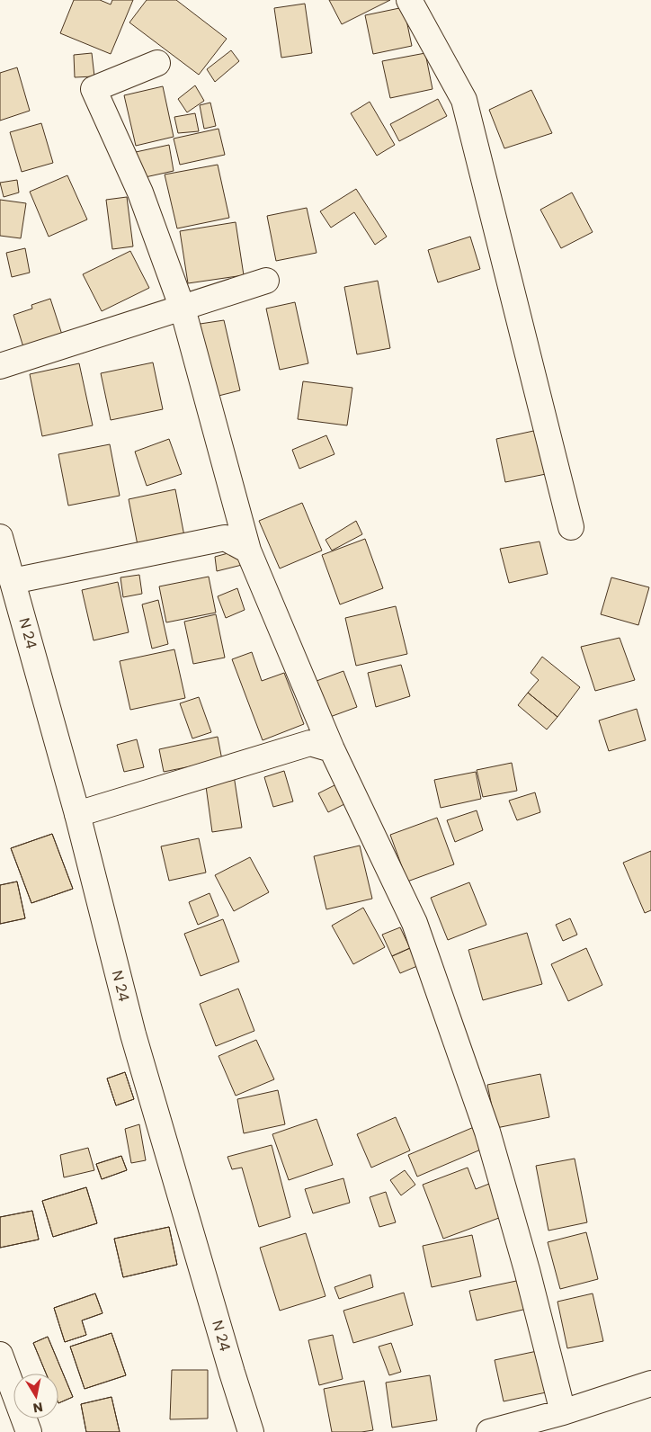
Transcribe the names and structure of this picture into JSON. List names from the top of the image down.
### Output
{
  "streets": {
    "street": ["N 24"]
  },
  "north": "bottom"
}
